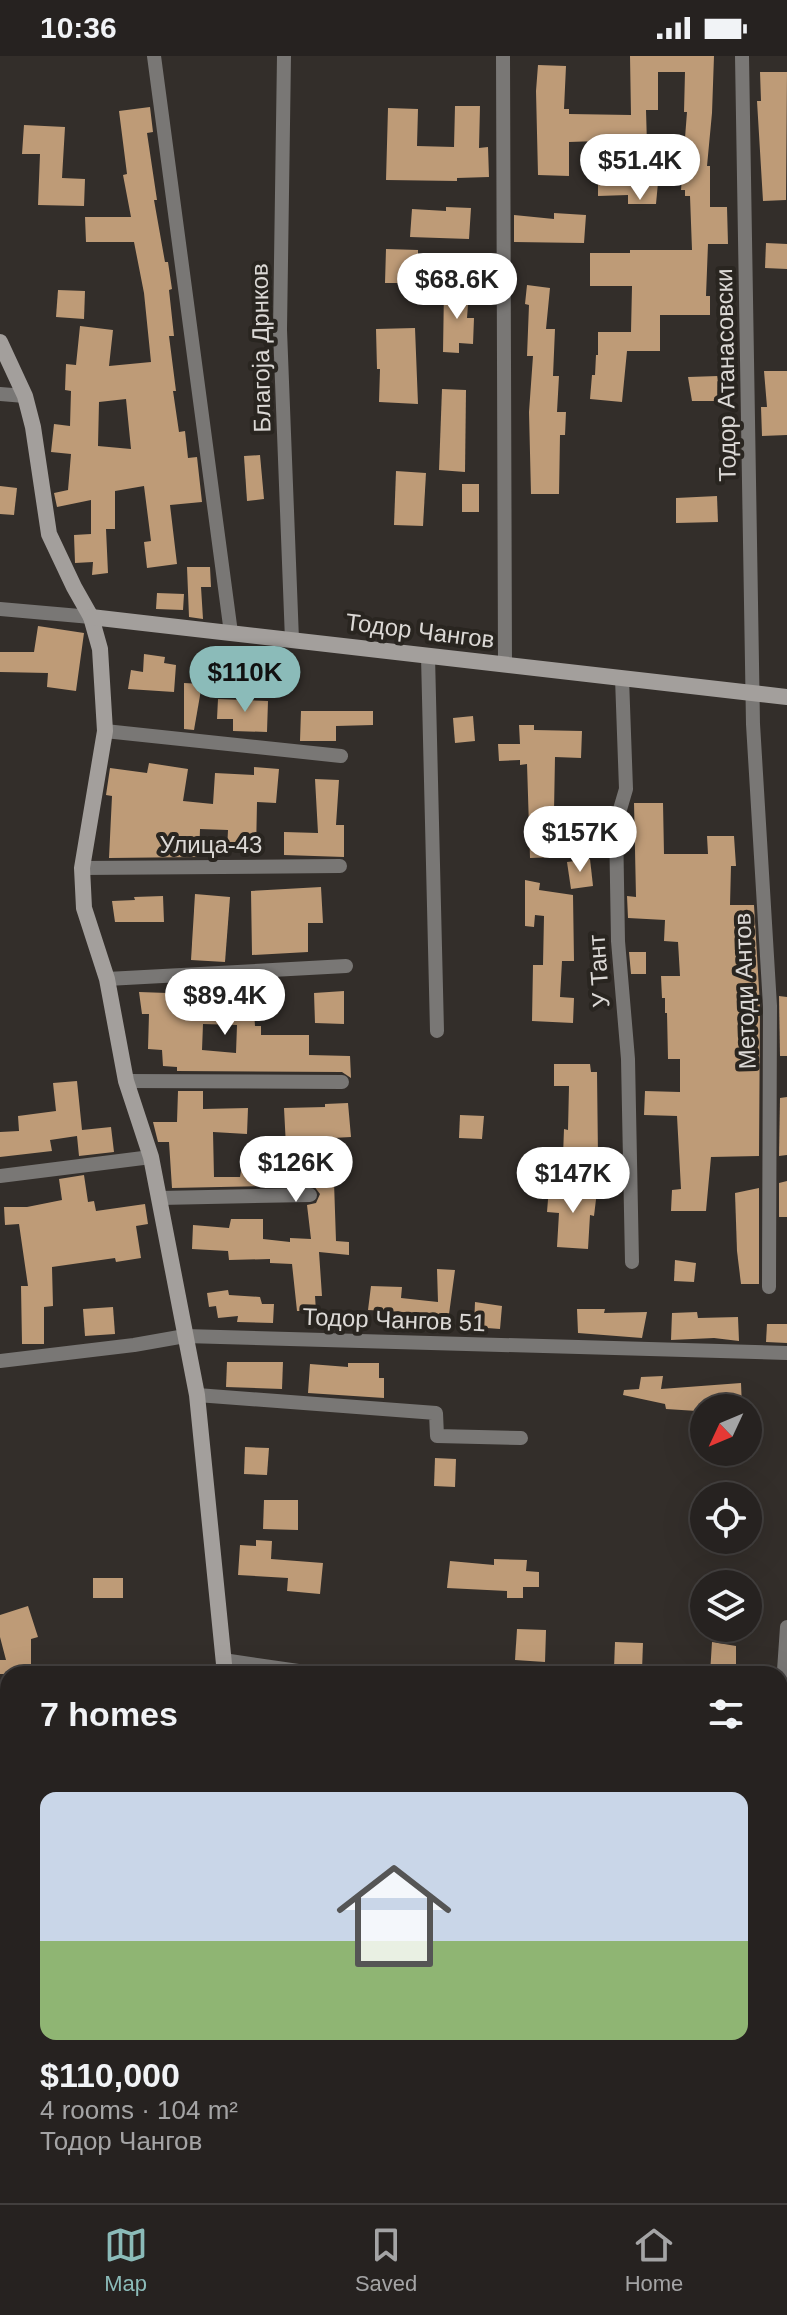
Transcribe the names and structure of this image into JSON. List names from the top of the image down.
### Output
{
  "streets": {
    "street": [
      "Благоја Дрнков",
      "Тодор Атанасовски",
      "Тодор Чангов",
      "Улица-43",
      "У Тант",
      "Методи Антов",
      "Тодор Чангов 51"
    ]
  },
  "crossings": [
    ["Благоја Дрнков", "Тодор Чангов"],
    ["Тодор Атанасовски", "Тодор Чангов"],
    ["Тодор Атанасовски", "Методи Антов"],
    ["Тодор Чангов", "У Тант"],
    ["Тодор Чангов", "Методи Антов"]
  ],
  "north": "bottom left",
  "page": {
    "status": "10:36",
    "price": [
      "$51.4K",
      "$68.6K",
      "$110K",
      "$157K",
      "$89.4K",
      "$126K",
      "$147K"
    ],
    "heading": "7 homes",
    "list": [
      {
        "name": "$110,000",
        "note": "4 rooms · 104 m² · Тодор Чангов"
      }
    ],
    "tabs": ["Map", "Saved", "Home"]
  }
}
